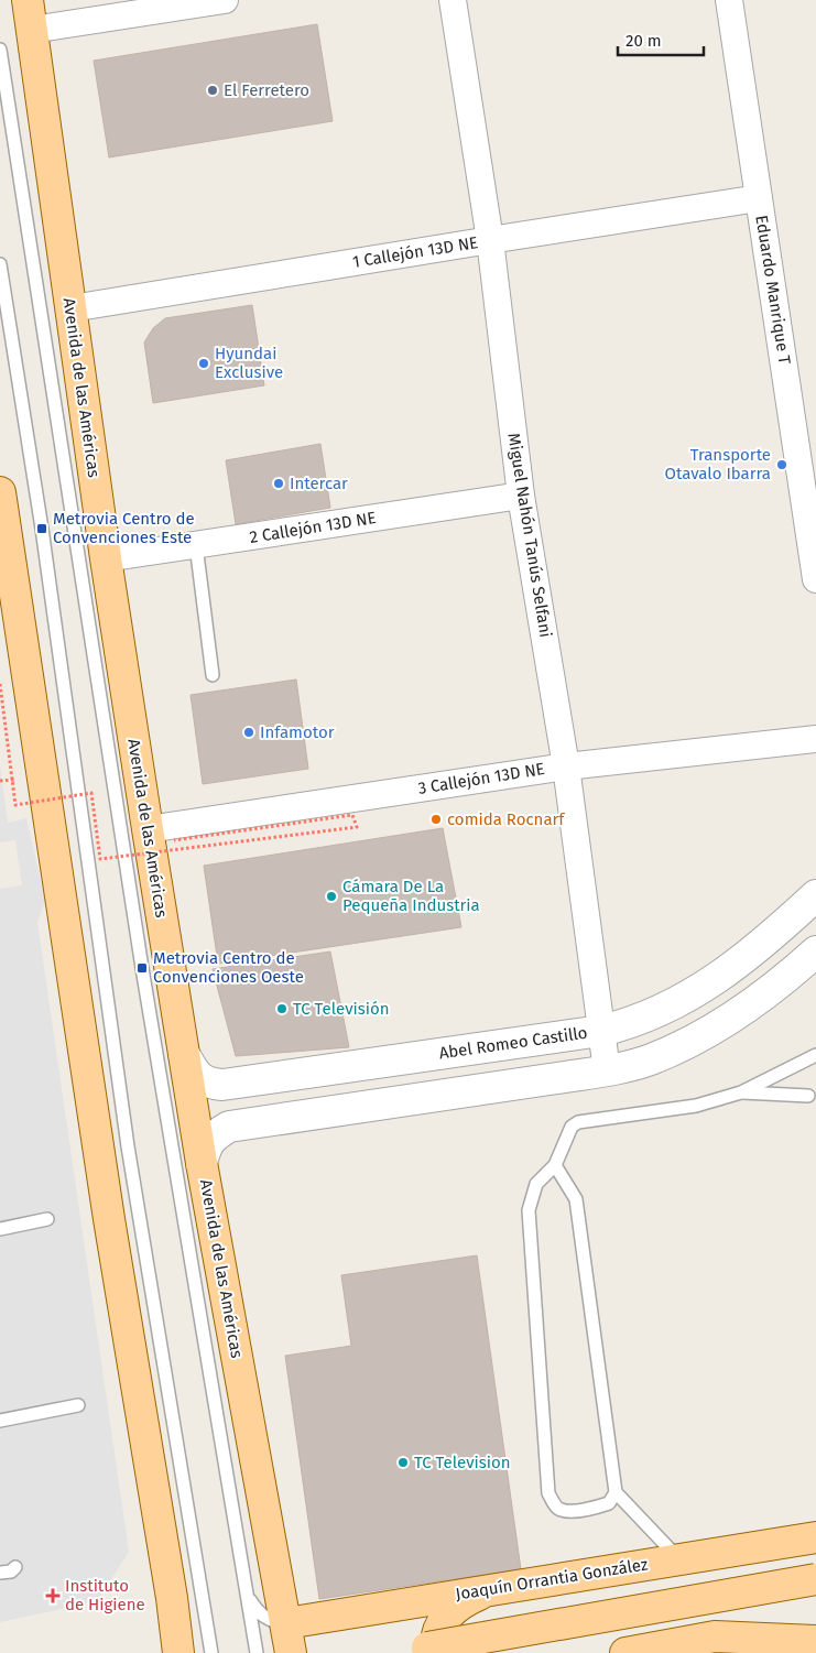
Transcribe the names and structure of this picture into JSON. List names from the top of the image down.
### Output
{
  "streets": {
    "main road": ["Avenida de las Américas", "Joaquín Orrantia González"],
    "street": [
      "1 Callejón 13D NE",
      "Eduardo Manrique T",
      "2 Callejón 13D NE",
      "Miguel Nahón Tanús Selfani",
      "3 Callejón 13D NE",
      "Abel Romeo Castillo"
    ]
  },
  "crossings": [
    ["1 Callejón 13D NE", "Eduardo Manrique T"],
    ["1 Callejón 13D NE", "Avenida de las Américas"],
    ["1 Callejón 13D NE", "Miguel Nahón Tanús Selfani"],
    ["Avenida de las Américas", "2 Callejón 13D NE"],
    ["Avenida de las Américas", "3 Callejón 13D NE"],
    ["Avenida de las Américas", "Abel Romeo Castillo"],
    ["Avenida de las Américas", "Joaquín Orrantia González"],
    ["2 Callejón 13D NE", "Miguel Nahón Tanús Selfani"],
    ["Miguel Nahón Tanús Selfani", "3 Callejón 13D NE"],
    ["Miguel Nahón Tanús Selfani", "Abel Romeo Castillo"]
  ],
  "places": {
    "other": [
      "El Ferretero",
      "Hyundai Exclusive",
      "Transporte Otavalo Ibarra",
      "Intercar",
      "Infamotor",
      "comida Rocnarf",
      "Cámara De La Pequeña Industria",
      "TC Televisión",
      "TC Television"
    ],
    "transit": ["Metrovia Centro de Convenciones Este", "Metrovia Centro de Convenciones Oeste"],
    "health": ["Instituto de Higiene"]
  },
  "scale_bar": "20 m"
}
